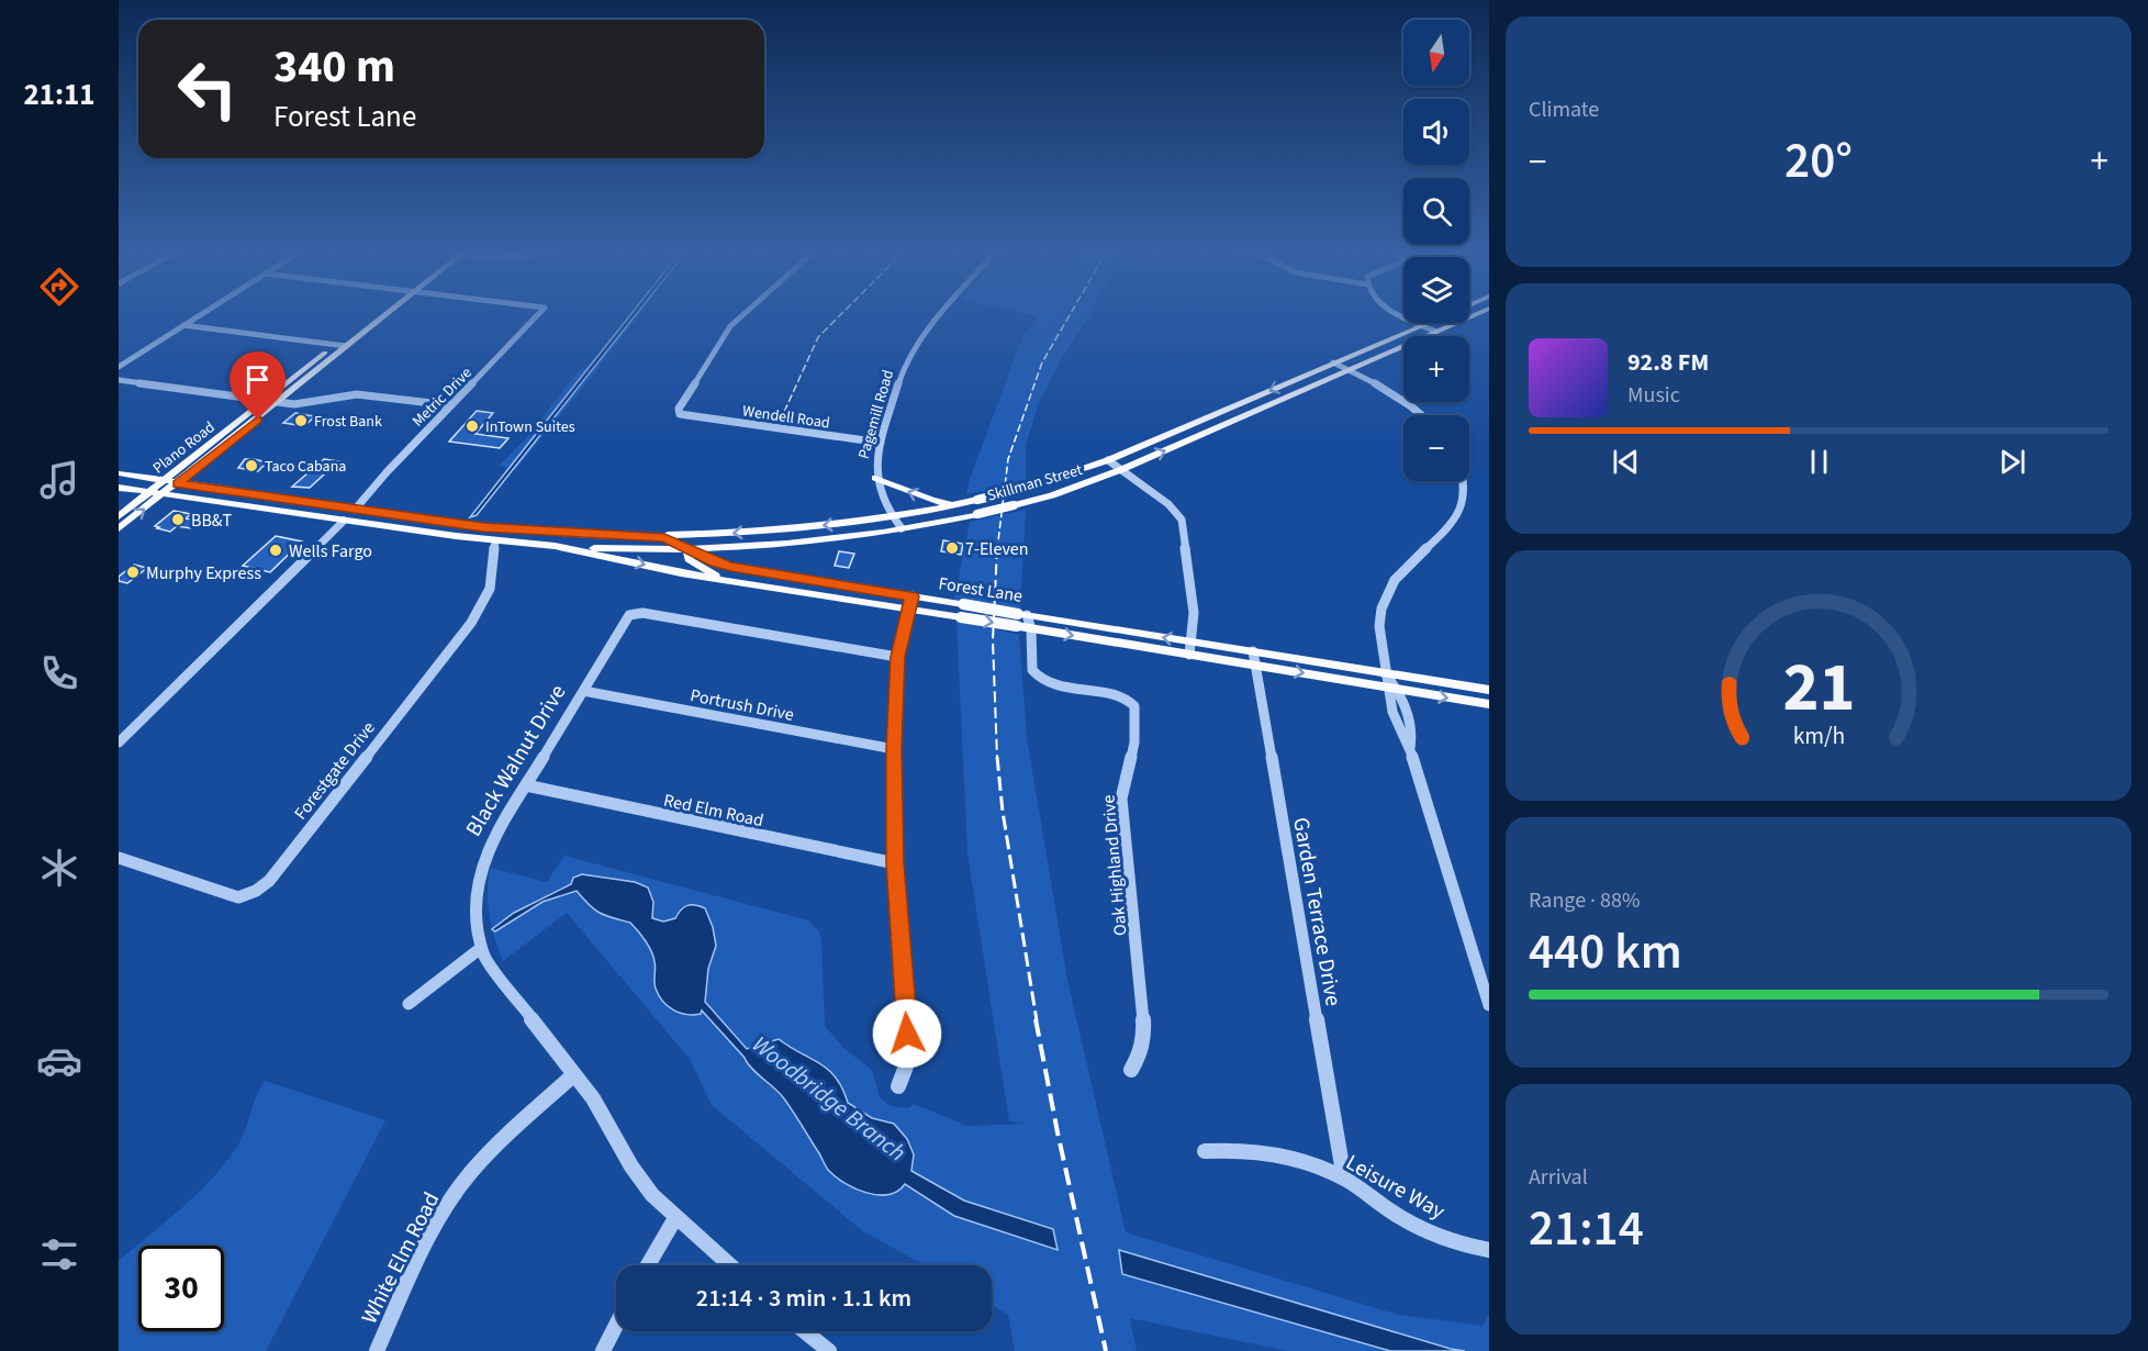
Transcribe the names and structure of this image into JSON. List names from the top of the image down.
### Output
{
  "streets": {
    "main road": ["Plano Road", "Skillman Street", "Forest Lane"],
    "street": [
      "Metric Drive",
      "Pagemill Road",
      "Wendell Road",
      "Portrush Drive",
      "Black Walnut Drive",
      "Forestgate Drive",
      "Red Elm Road",
      "Oak Highland Drive",
      "Garden Terrace Drive",
      "Leisure Way",
      "White Elm Road"
    ]
  },
  "crossings": [
    ["Metric Drive", "Forest Lane"],
    ["Pagemill Road", "Wendell Road"],
    ["Pagemill Road", "Skillman Street"],
    ["Plano Road", "Forest Lane"],
    ["Skillman Street", "Forest Lane"],
    ["Forest Lane", "Forestgate Drive"],
    ["Forest Lane", "Oak Highland Drive"],
    ["Forest Lane", "Garden Terrace Drive"],
    ["Portrush Drive", "Black Walnut Drive"],
    ["Black Walnut Drive", "Red Elm Road"],
    ["Black Walnut Drive", "White Elm Road"],
    ["Garden Terrace Drive", "Leisure Way"]
  ],
  "water": ["Woodbridge Branch"],
  "places": [
    "Frost Bank",
    "InTown Suites",
    "Taco Cabana",
    "BB&T",
    "7-Eleven",
    "Wells Fargo",
    "Murphy Express"
  ],
  "north": "bottom",
  "page": {
    "tabs": "21:11",
    "tile": [
      "Climate",
      ["Range · 88%", "440 km"],
      ["Arrival", "21:14"]
    ],
    "map_buttons": ["+", "−"],
    "turn": ["340 m", "Forest Lane"],
    "heat": ["−", "20°", "+"],
    "song": ["92.8 FM", "Music"],
    "limit": "30",
    "trip": "21:14 · 3 min · 1.1 km",
    "gauge": ["21", "km/h"]
  }
}
